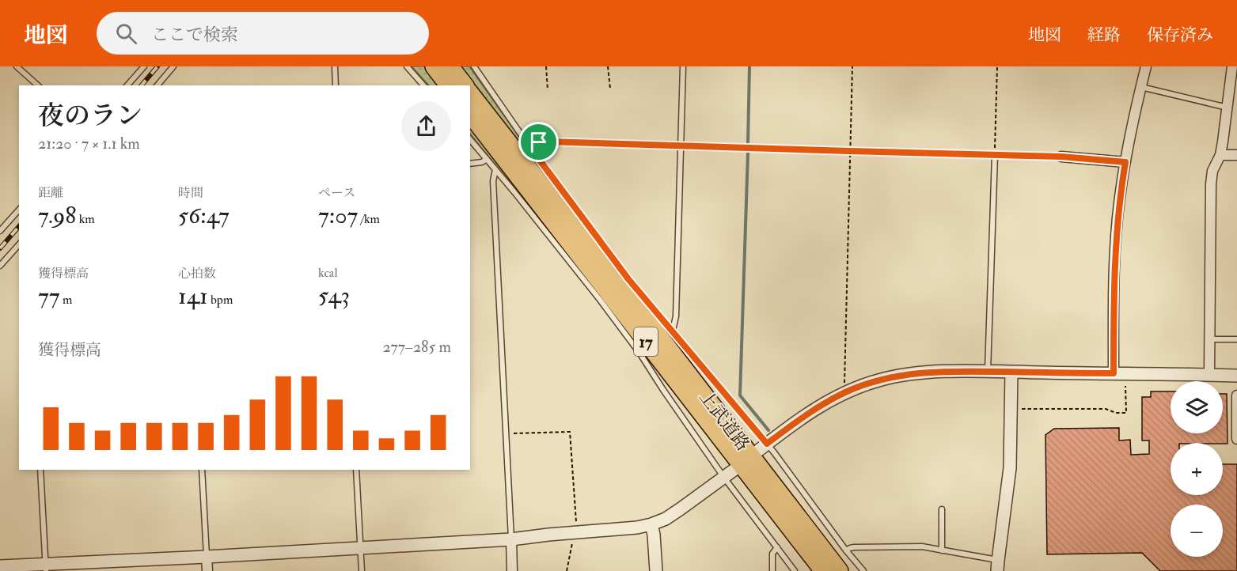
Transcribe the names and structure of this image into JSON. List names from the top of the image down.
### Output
{
  "streets": {
    "highway": ["17", "上武道路"]
  },
  "page": {
    "header": "地図",
    "search": "ここで検索",
    "nav": ["地図", "経路", "保存済み"],
    "heading": ["夜のラン", "21:20 · 7 × 1.1 km"],
    "stats": [
      ["距離", "7.98 km"],
      ["時間", "56:47"],
      ["ペース", "7:07 /km"],
      ["獲得標高", "77 m"],
      ["心拍数", "141 bpm"],
      ["kcal", "543"]
    ],
    "chart": ["獲得標高", "277–285 m"],
    "map_buttons": ["+", "−"]
  }
}
